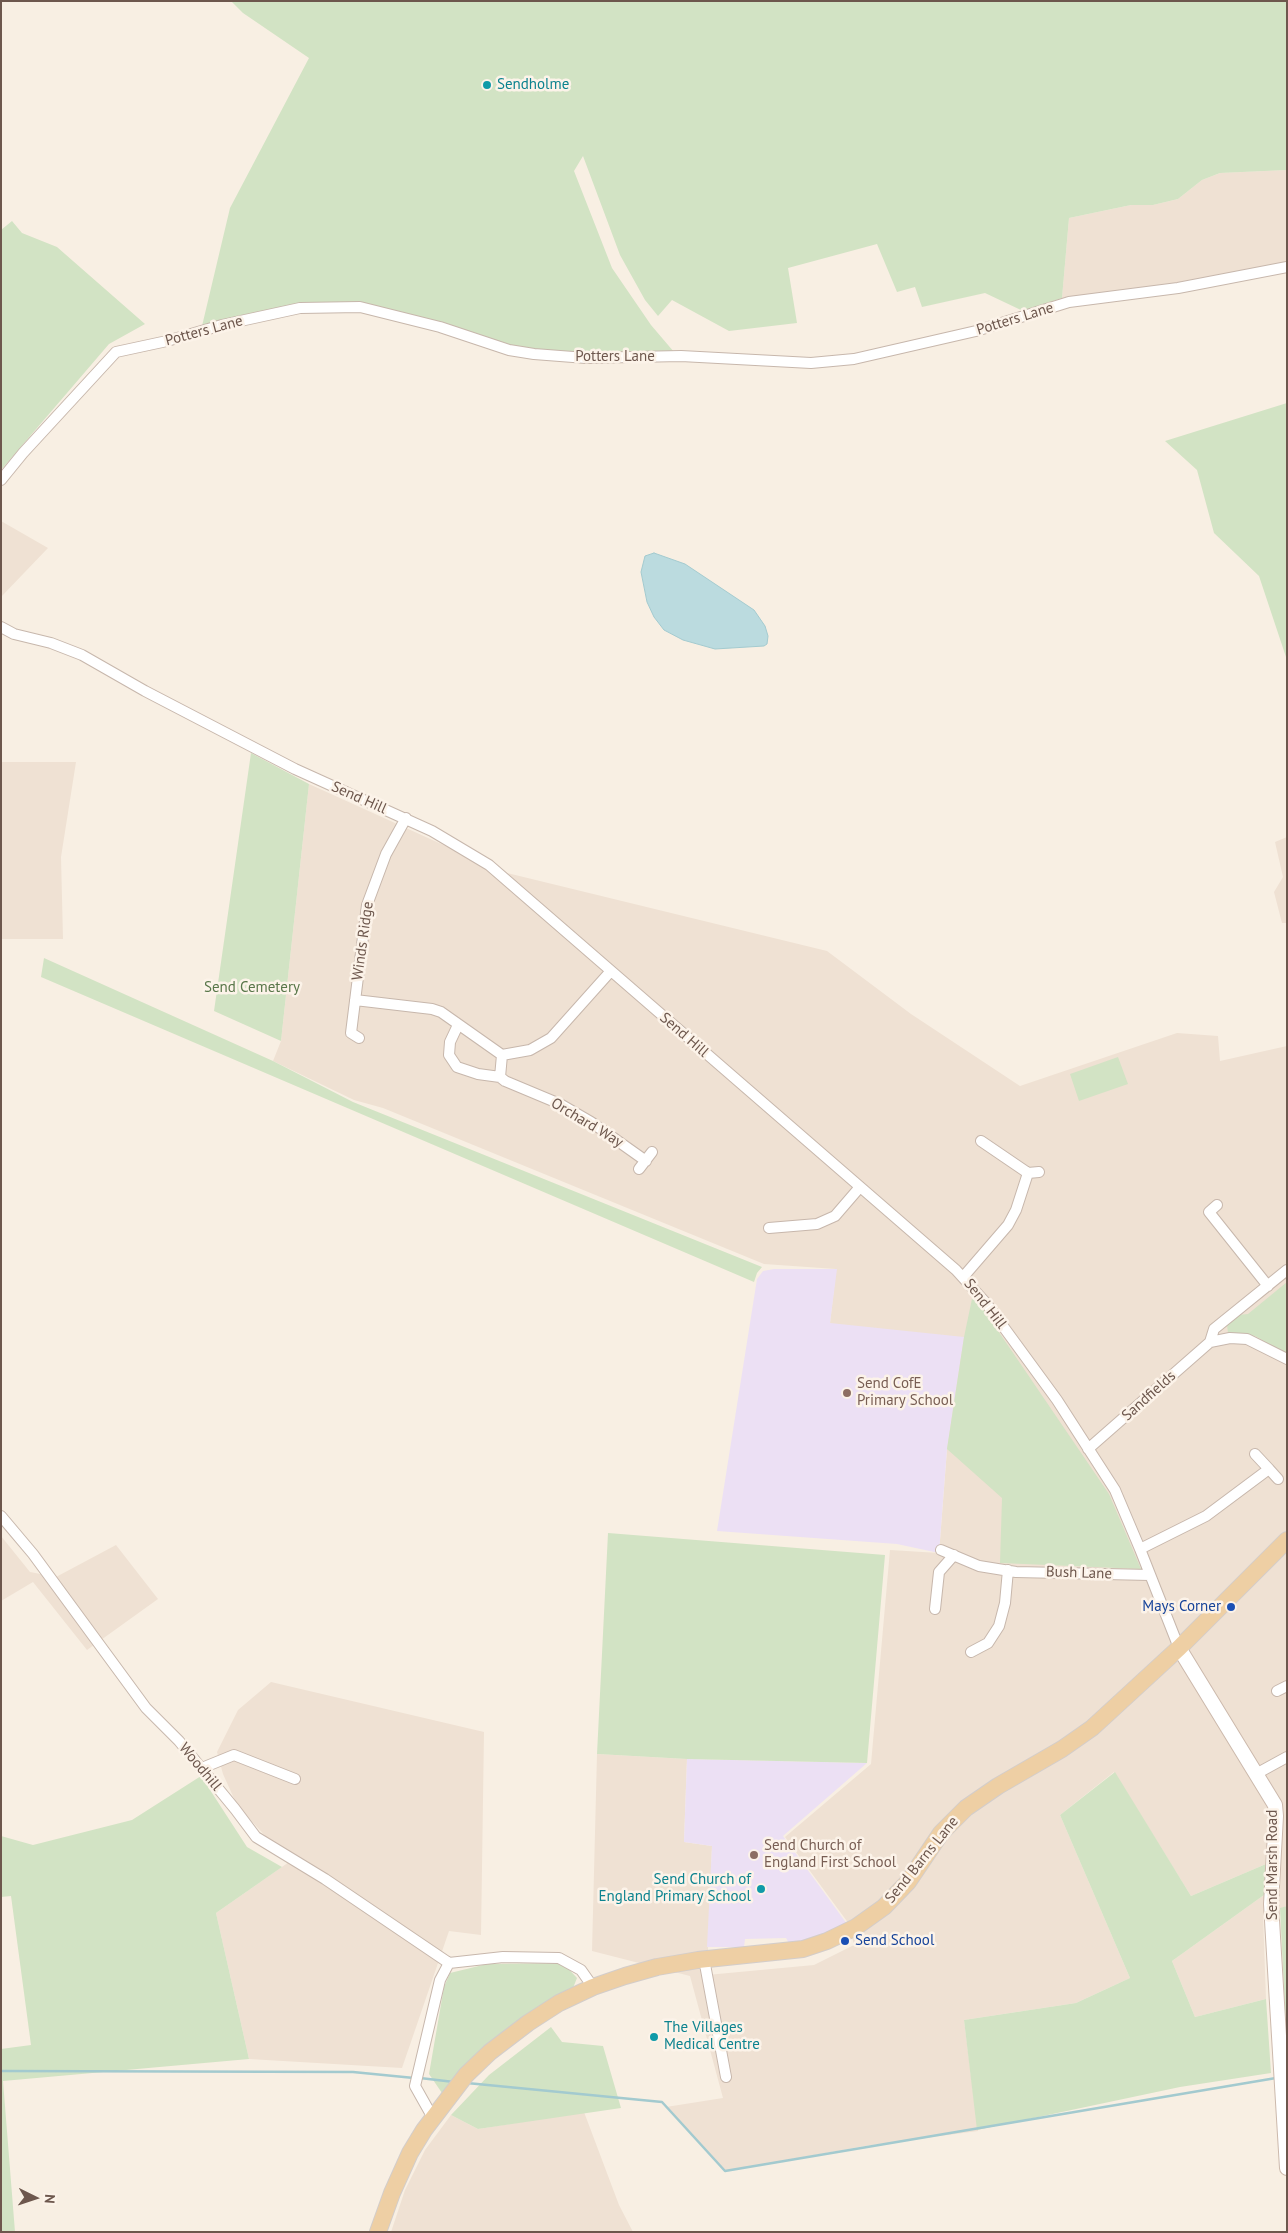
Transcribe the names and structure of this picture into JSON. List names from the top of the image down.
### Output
{
  "streets": {
    "main road": ["Send Barns Lane", "Send Marsh Road"],
    "street": [
      "Potters Lane",
      "Send Hill",
      "Winds Ridge",
      "Orchard Way",
      "Sandfields",
      "Bush Lane",
      "Woodhill"
    ]
  },
  "crossings": [
    ["Send Hill", "Winds Ridge"],
    ["Send Hill", "Sandfields"],
    ["Send Hill", "Bush Lane"],
    ["Send Hill", "Send Barns Lane"],
    ["Send Hill", "Send Marsh Road"],
    ["Send Barns Lane", "Send Marsh Road"]
  ],
  "parks": ["Send Cemetery"],
  "places": [
    "Sendholme",
    "Send CofE Primary School",
    "Mays Corner",
    "Send Church of England First School",
    "Send Church of England Primary School",
    "Send School",
    "The Villages Medical Centre"
  ],
  "north": "right"
}
